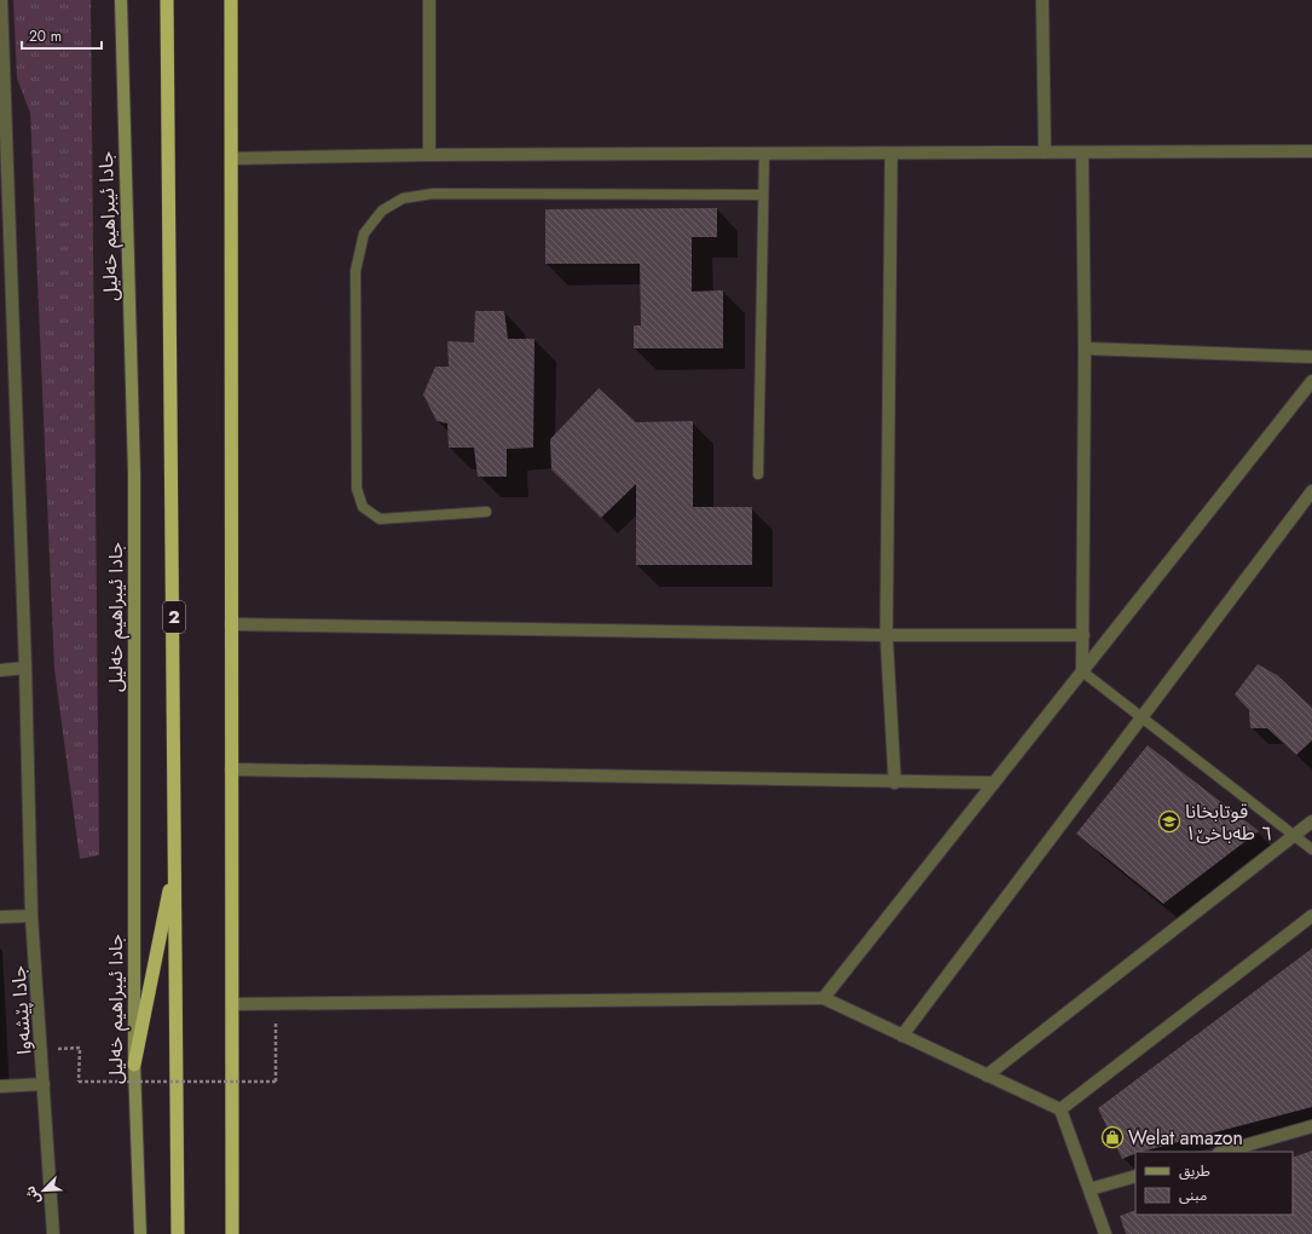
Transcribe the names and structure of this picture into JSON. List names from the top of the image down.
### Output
{
  "streets": {
    "highway": ["2"],
    "main road": ["جادا ئیبراهیم خەلیل"],
    "street": ["جادا پێشەوا"]
  },
  "places": {
    "school or university": ["قوتابخانا ۱٦ طەباخێ"],
    "shop": ["Welat amazon"]
  },
  "legend": ["طريق", "مبنى"],
  "scale_bar": "20 m",
  "north": "bottom left"
}
